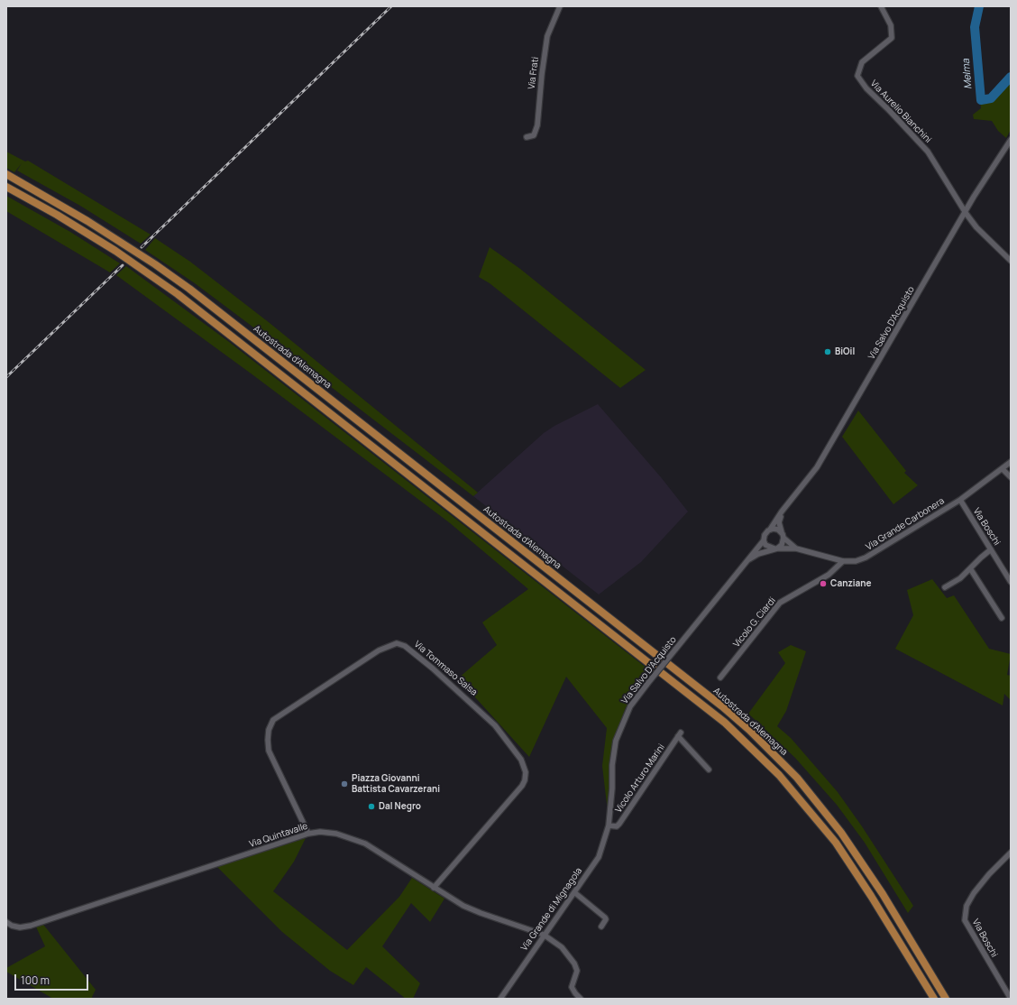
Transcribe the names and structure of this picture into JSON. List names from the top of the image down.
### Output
{
  "streets": {
    "highway": ["Autostrada d'Alemagna"],
    "street": [
      "Via Frati",
      "Via Aurelio Bianchini",
      "Via Salvo D'Acquisto",
      "Via Grande Carbonera",
      "Via Boschi",
      "Vicolo G. Ciardi",
      "Via Tommaso Salsa",
      "Vicolo Arturo Marini",
      "Via Quintavalle",
      "Via Grande di Mignagola"
    ]
  },
  "crossings": [
    ["Via Aurelio Bianchini", "Via Salvo D'Acquisto"],
    ["Via Salvo D'Acquisto", "Via Grande Carbonera"],
    ["Via Salvo D'Acquisto", "Vicolo Arturo Marini"],
    ["Via Salvo D'Acquisto", "Via Grande di Mignagola"],
    ["Via Grande Carbonera", "Via Boschi"],
    ["Via Grande Carbonera", "Vicolo G. Ciardi"],
    ["Via Tommaso Salsa", "Via Quintavalle"],
    ["Vicolo Arturo Marini", "Via Grande di Mignagola"],
    ["Via Quintavalle", "Via Grande di Mignagola"]
  ],
  "water": ["Melma"],
  "places": [
    "BiOil",
    "Canziane",
    "Piazza Giovanni Battista Cavarzerani",
    "Dal Negro"
  ],
  "scale_bar": "100 m"
}
